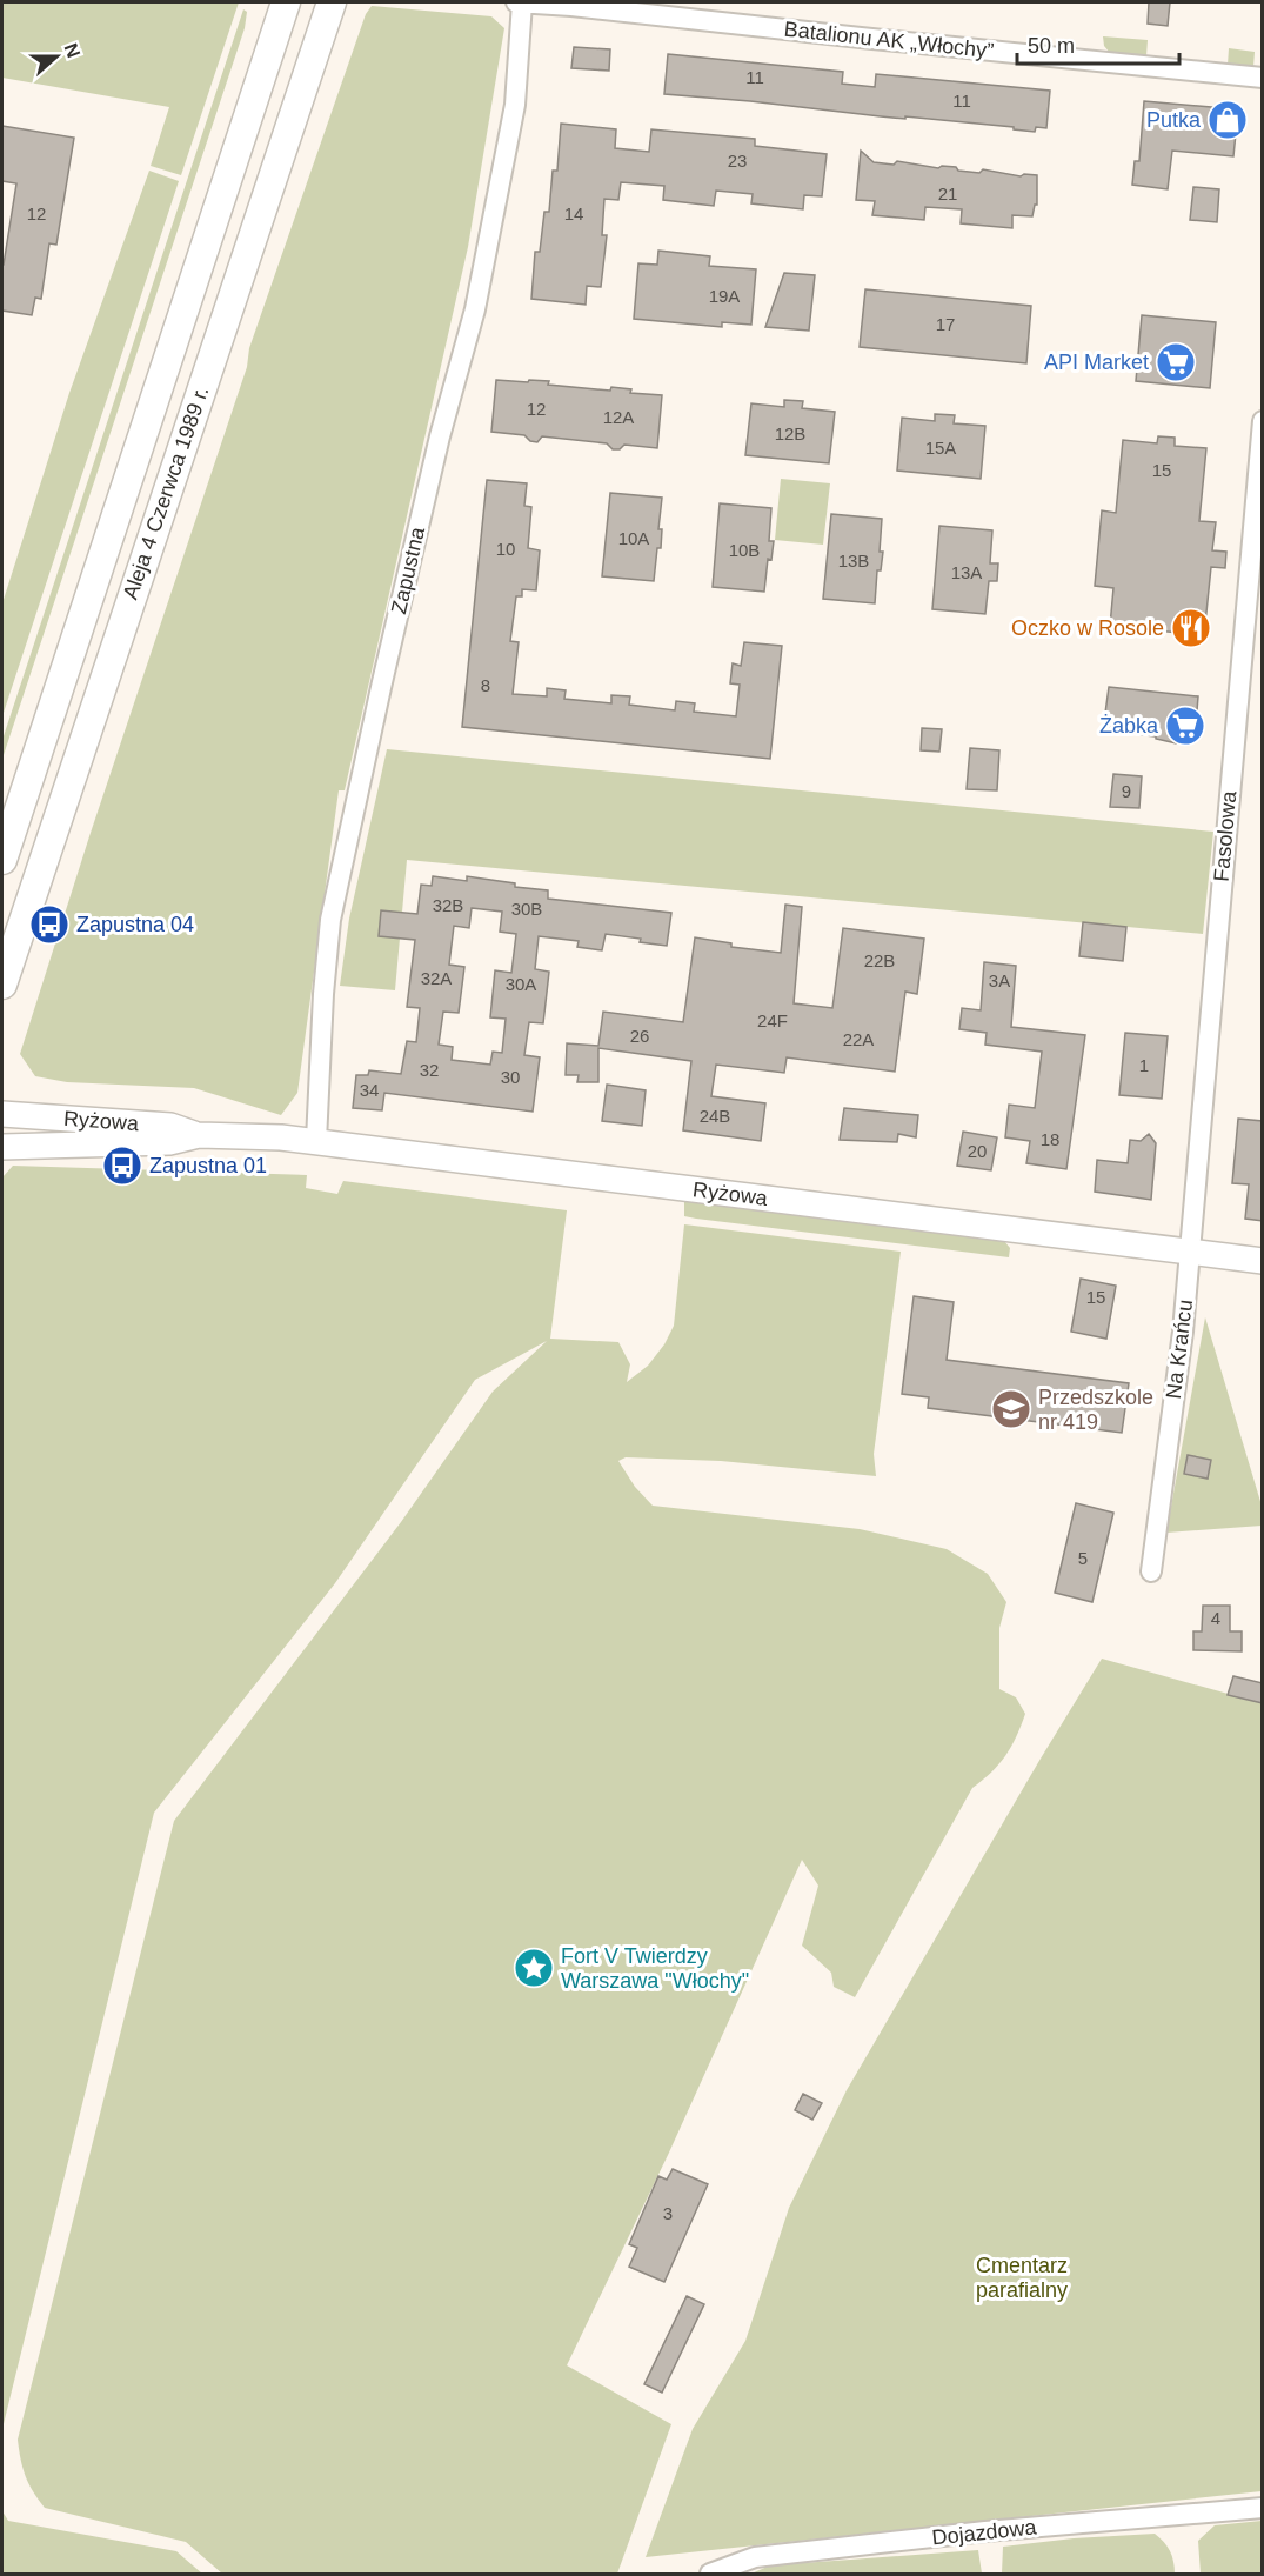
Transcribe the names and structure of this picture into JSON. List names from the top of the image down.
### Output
{
  "streets": {
    "main road": ["Aleja 4 Czerwca 1989 r."],
    "street": [
      "Batalionu AK „Włochy”",
      "Zapustna",
      "Fasolowa",
      "Ryżowa",
      "Na Krańcu",
      "Dojazdowa"
    ]
  },
  "crossings": [
    ["Batalionu AK „Włochy”", "Zapustna"],
    ["Zapustna", "Ryżowa"],
    ["Fasolowa", "Ryżowa"],
    ["Fasolowa", "Na Krańcu"],
    ["Ryżowa", "Na Krańcu"]
  ],
  "parks": ["Cmentarz parafialny"],
  "places": {
    "shop": ["Putka"],
    "supermarket": ["API Market", "Żabka"],
    "restaurant": ["Oczko w Rosole"],
    "bus stop": ["Zapustna 04", "Zapustna 01"],
    "school or university": ["Przedszkole nr 419"],
    "place": ["Fort V Twierdzy Warszawa \"Włochy\""]
  },
  "house_numbers": [
    "11",
    "11",
    "23",
    "21",
    "12",
    "14",
    "19A",
    "17",
    "12",
    "12A",
    "12B",
    "15A",
    "15",
    "10A",
    "10",
    "10B",
    "13B",
    "13A",
    "8",
    "9",
    "32B",
    "30B",
    "22B",
    "32A",
    "3A",
    "30A",
    "24F",
    "26",
    "22A",
    "1",
    "32",
    "30",
    "34",
    "24B",
    "18",
    "20",
    "15",
    "5",
    "4",
    "3"
  ],
  "scale_bar": "50 m",
  "north": "right"
}
